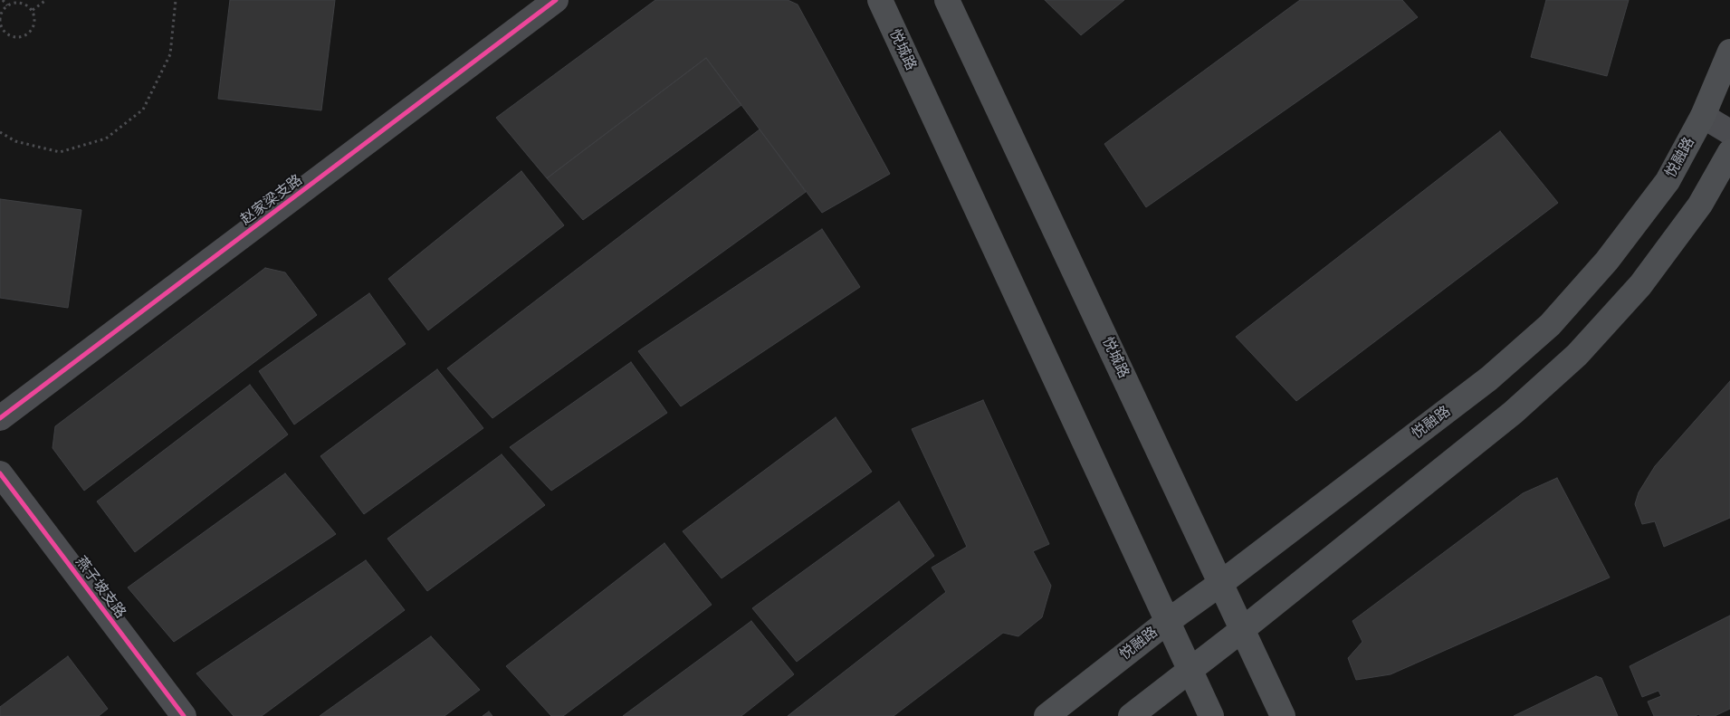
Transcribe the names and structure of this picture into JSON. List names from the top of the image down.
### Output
{
  "streets": {
    "main road": ["悦城路", "悦融路"],
    "street": ["赵家梁支路", "燕子坡支路"]
  },
  "crossings": [
    ["悦城路", "悦融路"]
  ]
}
